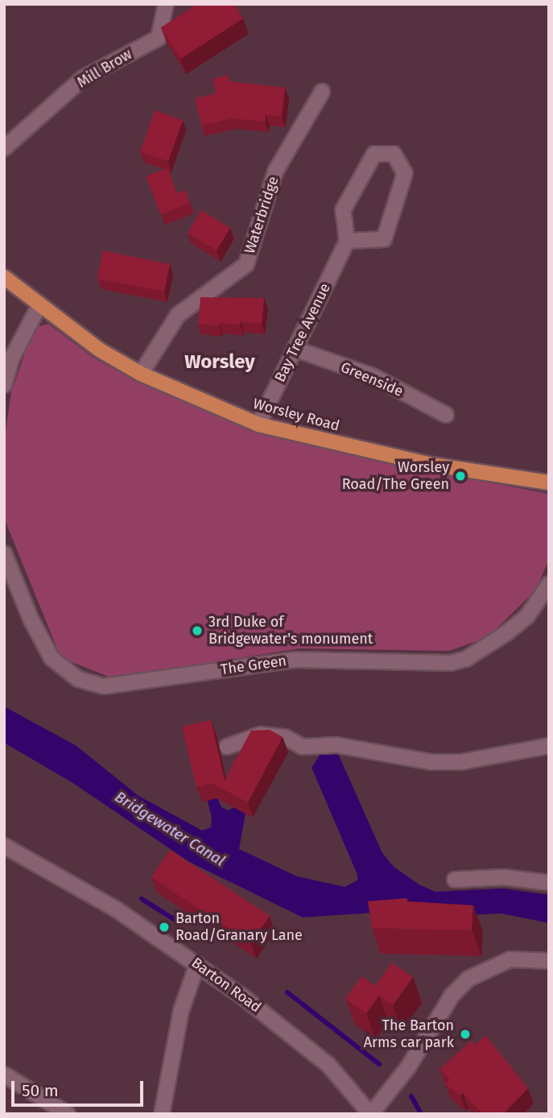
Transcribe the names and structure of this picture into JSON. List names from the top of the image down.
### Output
{
  "streets": {
    "main road": ["Worsley Road"],
    "street": [
      "Mill Brow",
      "Waterbridge",
      "Bay Tree Avenue",
      "Greenside",
      "The Green",
      "Barton Road"
    ]
  },
  "crossings": [
    ["Waterbridge", "Worsley Road"],
    ["Bay Tree Avenue", "Greenside"],
    ["Bay Tree Avenue", "Worsley Road"]
  ],
  "districts": ["Worsley"],
  "water": ["Bridgewater Canal"],
  "places": [
    "Worsley Road/The Green",
    "3rd Duke of Bridgewater's monument",
    "Barton Road/Granary Lane",
    "The Barton Arms car park"
  ],
  "scale_bar": "50 m"
}
